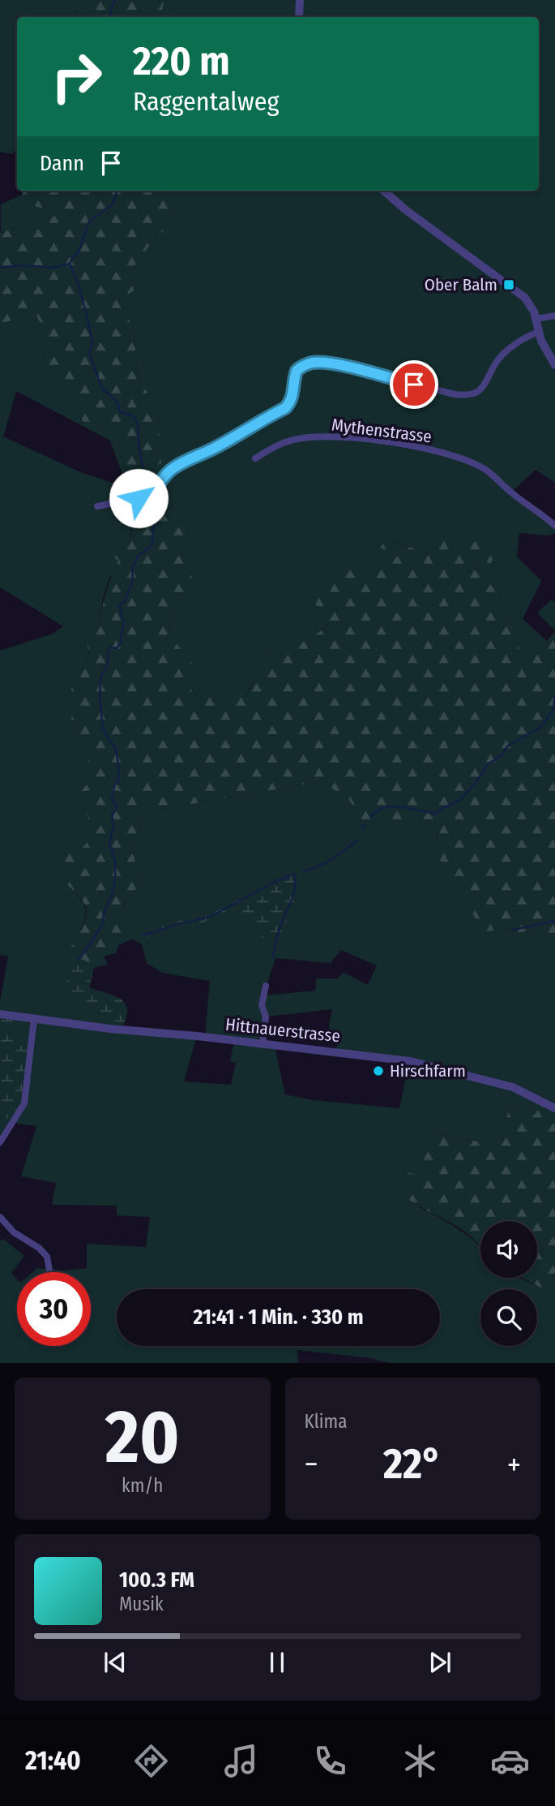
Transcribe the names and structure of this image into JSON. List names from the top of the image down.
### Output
{
  "streets": {
    "street": ["Mythenstrasse", "Hittnauerstrasse"]
  },
  "places": {
    "transit": ["Ober Balm"],
    "other": ["Hirschfarm"]
  },
  "page": {
    "turn": ["220 m", "Raggentalweg"],
    "then": "Dann",
    "limit": "30",
    "trip": "21:41 · 1 Min. · 330 m",
    "tile": [
      ["20", "km/h"],
      "Klima"
    ],
    "heat": ["−", "22°", "+"],
    "song": ["100.3 FM", "Musik"],
    "tabs": "21:40"
  }
}
